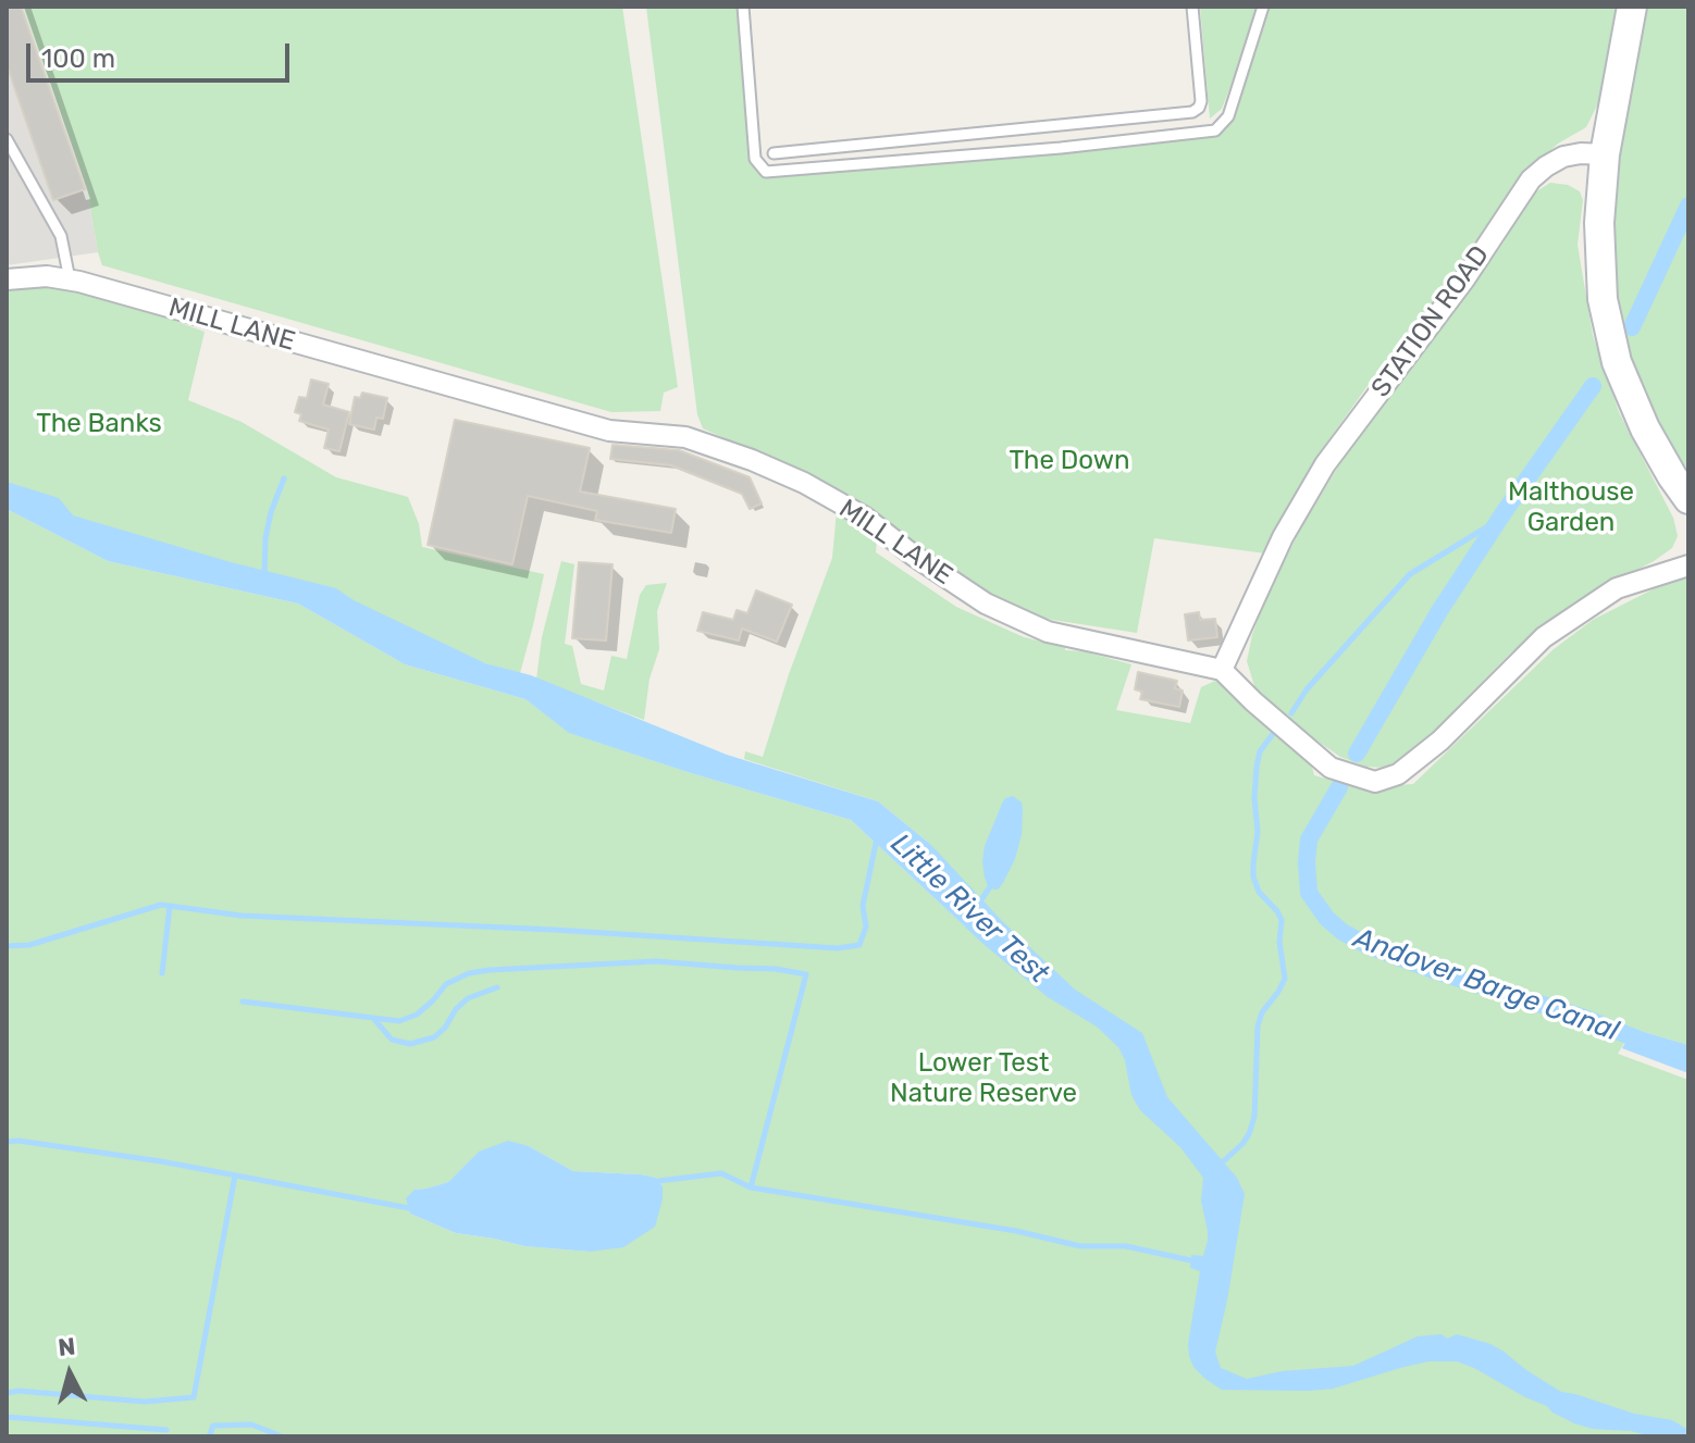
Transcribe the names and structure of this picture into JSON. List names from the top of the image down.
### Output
{
  "streets": {
    "street": ["STATION ROAD", "MILL LANE"]
  },
  "crossings": [
    ["STATION ROAD", "MILL LANE"]
  ],
  "water": ["Little River Test", "Andover Barge Canal"],
  "parks": [
    "The Banks",
    "The Down",
    "Malthouse Garden",
    "Lower Test Nature Reserve"
  ],
  "scale_bar": "100 m",
  "north": "top"
}
